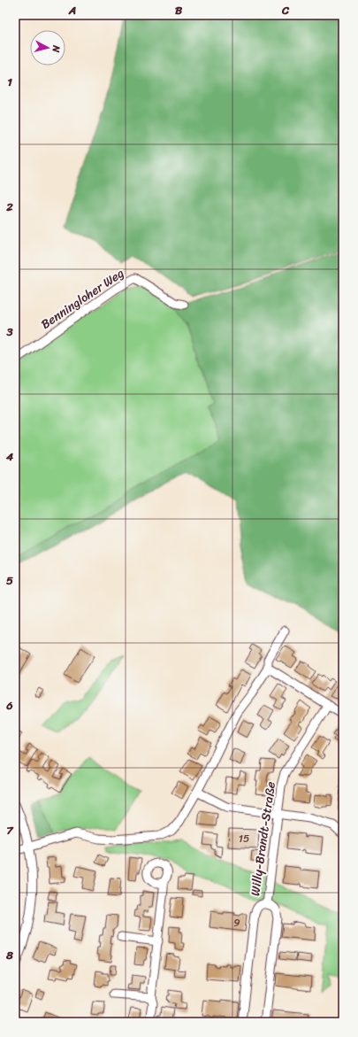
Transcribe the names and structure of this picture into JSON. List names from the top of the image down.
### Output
{
  "streets": {
    "street": ["Benningloher Weg", "Willy-Brandt-Straße"]
  },
  "house_numbers": ["15", "9"],
  "north": "right",
  "grid": {
    "columns": ["A", "B", "C"],
    "rows": [
      "1",
      "2",
      "3",
      "4",
      "5",
      "6",
      "7",
      "8"
    ]
  }
}
